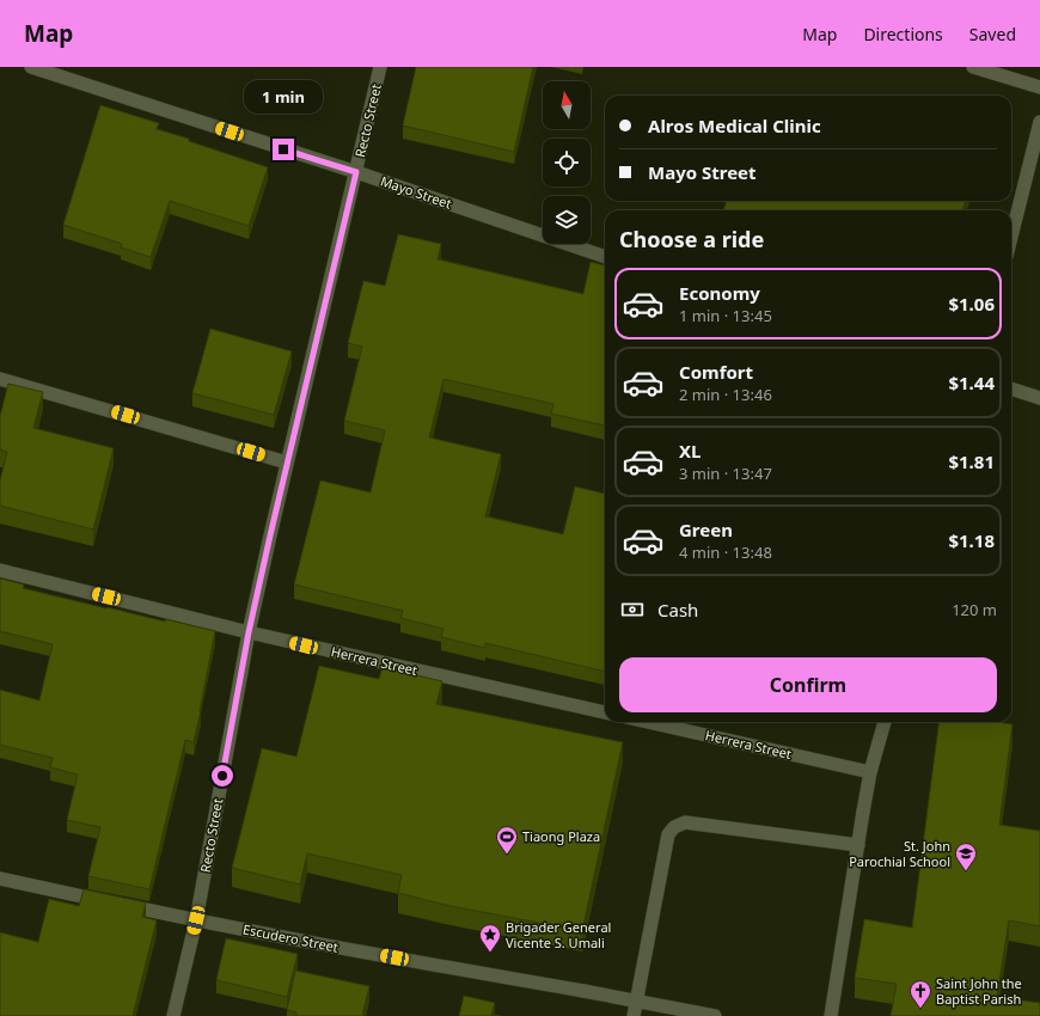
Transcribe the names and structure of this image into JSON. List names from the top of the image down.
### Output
{
  "streets": {
    "street": [
      "Recto Street",
      "Mayo Street",
      "Herrera Street",
      "Escudero Street"
    ]
  },
  "crossings": [
    ["Recto Street", "Mayo Street"],
    ["Recto Street", "Herrera Street"],
    ["Recto Street", "Escudero Street"]
  ],
  "places": {
    "sports": ["Tiaong Plaza"],
    "school or university": ["St. John Parochial School"],
    "place": ["Brigader General Vicente S. Umali"],
    "church": ["Saint John the Baptist Parish"]
  },
  "north": "top",
  "page": {
    "header": "Map",
    "nav": ["Map", "Directions", "Saved"],
    "bubble": "1 min",
    "banner": ["Alros Medical Clinic", "Mayo Street"],
    "heading": "Choose a ride",
    "list": [
      {
        "name": "Economy",
        "note": "1 min · 13:45",
        "value": "$1.06"
      },
      {
        "name": "Comfort",
        "note": "2 min · 13:46",
        "value": "$1.44"
      },
      {
        "name": "XL",
        "note": "3 min · 13:47",
        "value": "$1.81"
      },
      {
        "name": "Green",
        "note": "4 min · 13:48",
        "value": "$1.18"
      }
    ],
    "pay": ["Cash", "120 m"],
    "buttons": "Confirm"
  }
}
